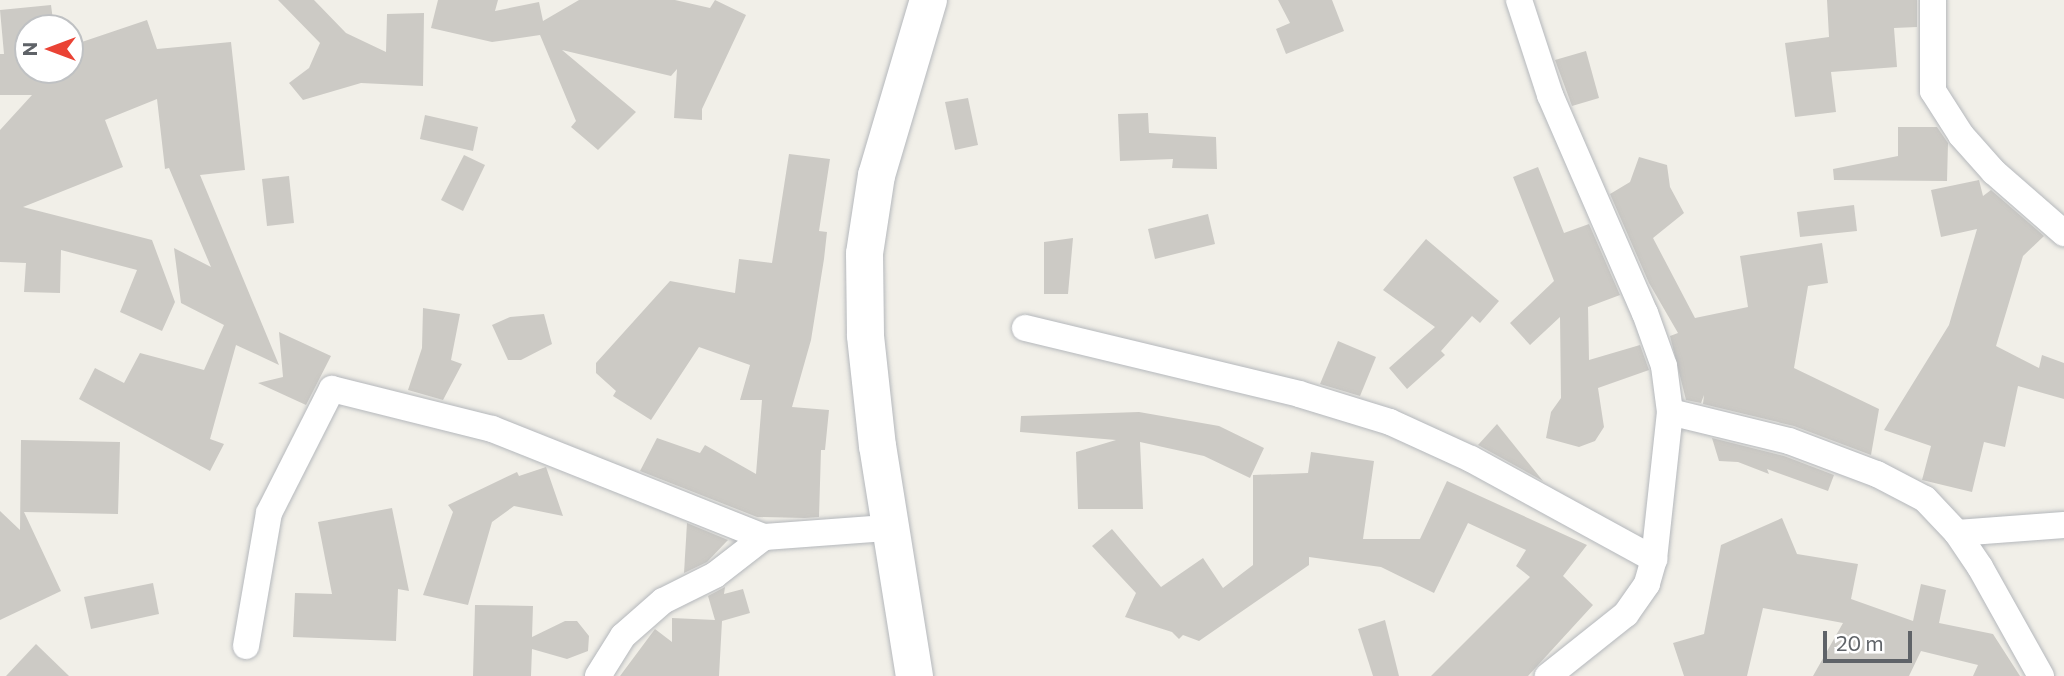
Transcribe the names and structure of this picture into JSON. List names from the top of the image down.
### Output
{
  "scale_bar": "20 m",
  "north": "left"
}
